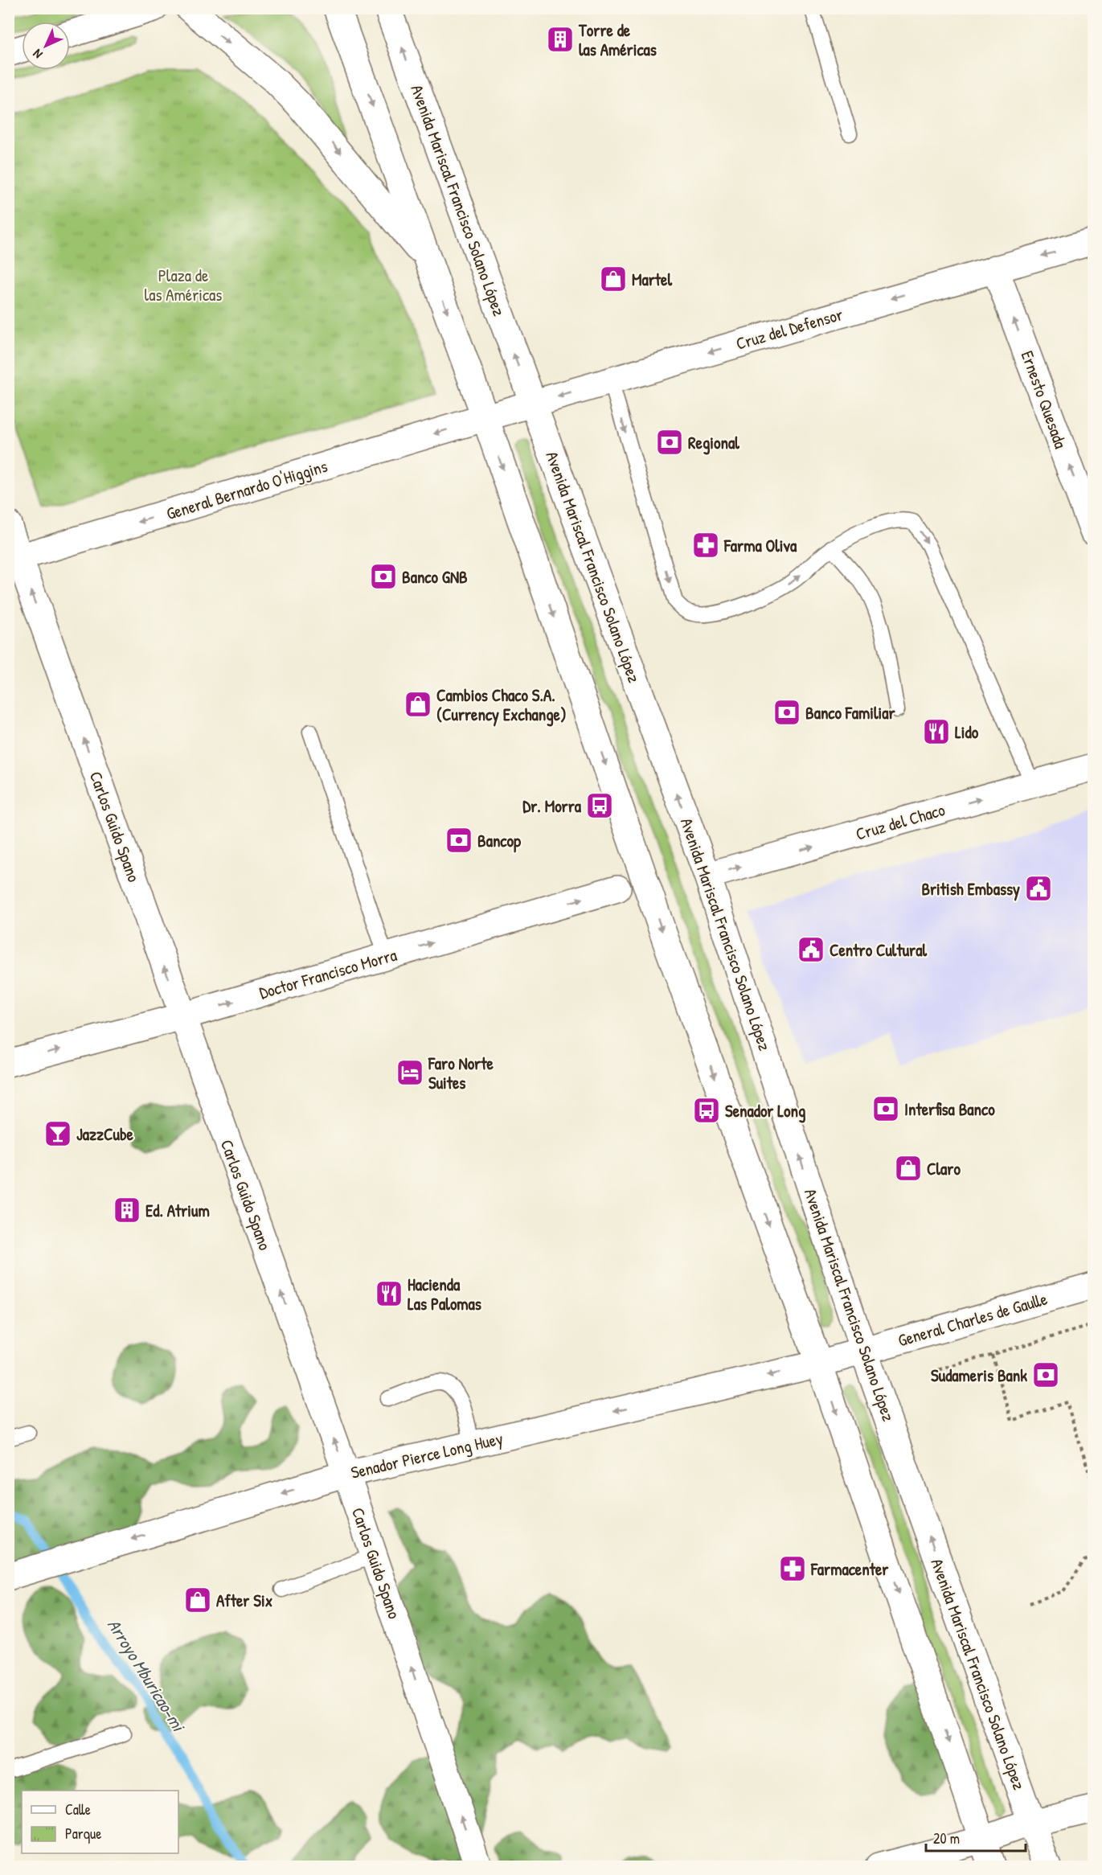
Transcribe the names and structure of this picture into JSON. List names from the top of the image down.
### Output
{
  "streets": {
    "main road": [
      "Avenida Mariscal Francisco Solano López",
      "Cruz del Defensor",
      "Ernesto Quesada",
      "General Bernardo O'Higgins",
      "Cruz del Chaco",
      "Carlos Guido Spano",
      "Doctor Francisco Morra",
      "General Charles de Gaulle",
      "Senador Pierce Long Huey"
    ]
  },
  "crossings": [
    ["Avenida Mariscal Francisco Solano López", "Cruz del Defensor"],
    ["Avenida Mariscal Francisco Solano López", "Cruz del Chaco"],
    ["Avenida Mariscal Francisco Solano López", "General Charles de Gaulle"],
    ["Avenida Mariscal Francisco Solano López", "Senador Pierce Long Huey"],
    ["Cruz del Defensor", "Ernesto Quesada"],
    ["Cruz del Defensor", "General Bernardo O'Higgins"],
    ["General Bernardo O'Higgins", "Carlos Guido Spano"],
    ["Carlos Guido Spano", "Doctor Francisco Morra"],
    ["Carlos Guido Spano", "Senador Pierce Long Huey"],
    ["General Charles de Gaulle", "Senador Pierce Long Huey"]
  ],
  "one_way": [
    "Cruz del Defensor",
    "Ernesto Quesada",
    "General Bernardo O'Higgins",
    "Cruz del Chaco",
    "Carlos Guido Spano",
    "Doctor Francisco Morra",
    "Senador Pierce Long Huey"
  ],
  "water": ["Arroyo Mburicao-mi"],
  "parks": ["Plaza de las Américas"],
  "places": {
    "building": ["Torre de las Américas", "Ed. Atrium"],
    "shop": [
      "Martel",
      "Cambios Chaco S.A. (Currency Exchange)",
      "Claro",
      "After Six"
    ],
    "bank": [
      "Regional",
      "Banco GNB",
      "Banco Familiar",
      "Bancop",
      "Interfisa Banco",
      "Sudameris Bank"
    ],
    "pharmacy": ["Farma Oliva", "Farmacenter"],
    "restaurant": ["Lido", "Hacienda Las Palomas"],
    "bus stop": ["Dr. Morra", "Senador Long"],
    "public building": ["British Embassy", "Centro Cultural"],
    "hotel": ["Faro Norte Suites"],
    "bar": ["JazzCube"]
  },
  "legend": ["Calle", "Parque"],
  "scale_bar": "20 m",
  "north": "bottom left"
}
